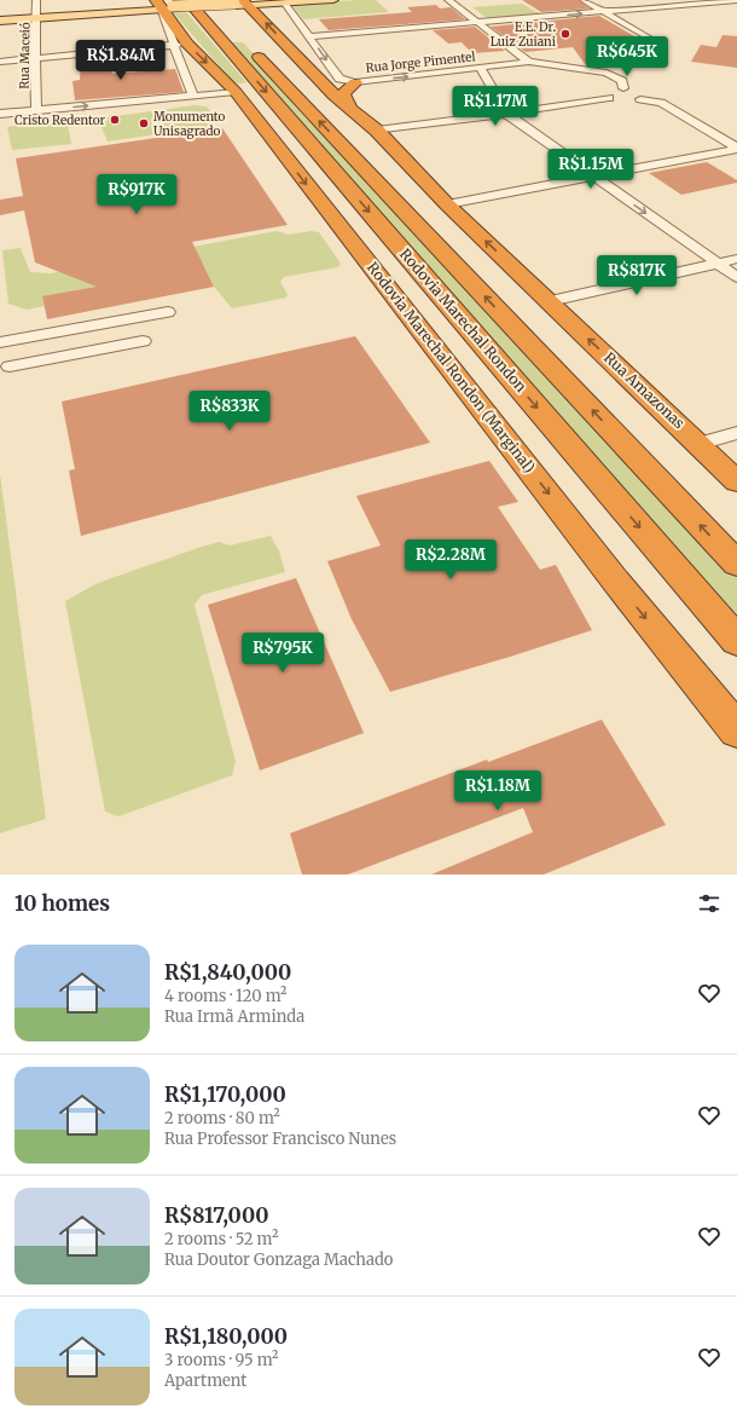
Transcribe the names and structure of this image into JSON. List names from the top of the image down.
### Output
{
  "streets": {
    "highway": ["Rodovia Marechal Rondon", "Rodovia Marechal Rondon (Marginal)", "Rua Amazonas"],
    "street": ["Rua Maceió", "Rua Jorge Pimentel"]
  },
  "crossings": [
    ["Rodovia Marechal Rondon", "Rodovia Marechal Rondon (Marginal)"]
  ],
  "one_way": ["Rua Amazonas"],
  "places": ["E.E. Dr. Luiz Zuiani", "Cristo Redentor", "Monumento Unisagrado"],
  "page": {
    "price": [
      "R$645K",
      "R$1.84M",
      "R$1.17M",
      "R$1.15M",
      "R$917K",
      "R$817K",
      "R$833K",
      "R$2.28M",
      "R$795K",
      "R$1.18M"
    ],
    "heading": "10 homes",
    "list": [
      {
        "name": "R$1,840,000",
        "note": "4 rooms · 120 m² · Rua Irmã Arminda"
      },
      {
        "name": "R$1,170,000",
        "note": "2 rooms · 80 m² · Rua Professor Francisco Nunes"
      },
      {
        "name": "R$817,000",
        "note": "2 rooms · 52 m² · Rua Doutor Gonzaga Machado"
      },
      {
        "name": "R$1,180,000",
        "note": "3 rooms · 95 m² · Apartment"
      }
    ]
  }
}
